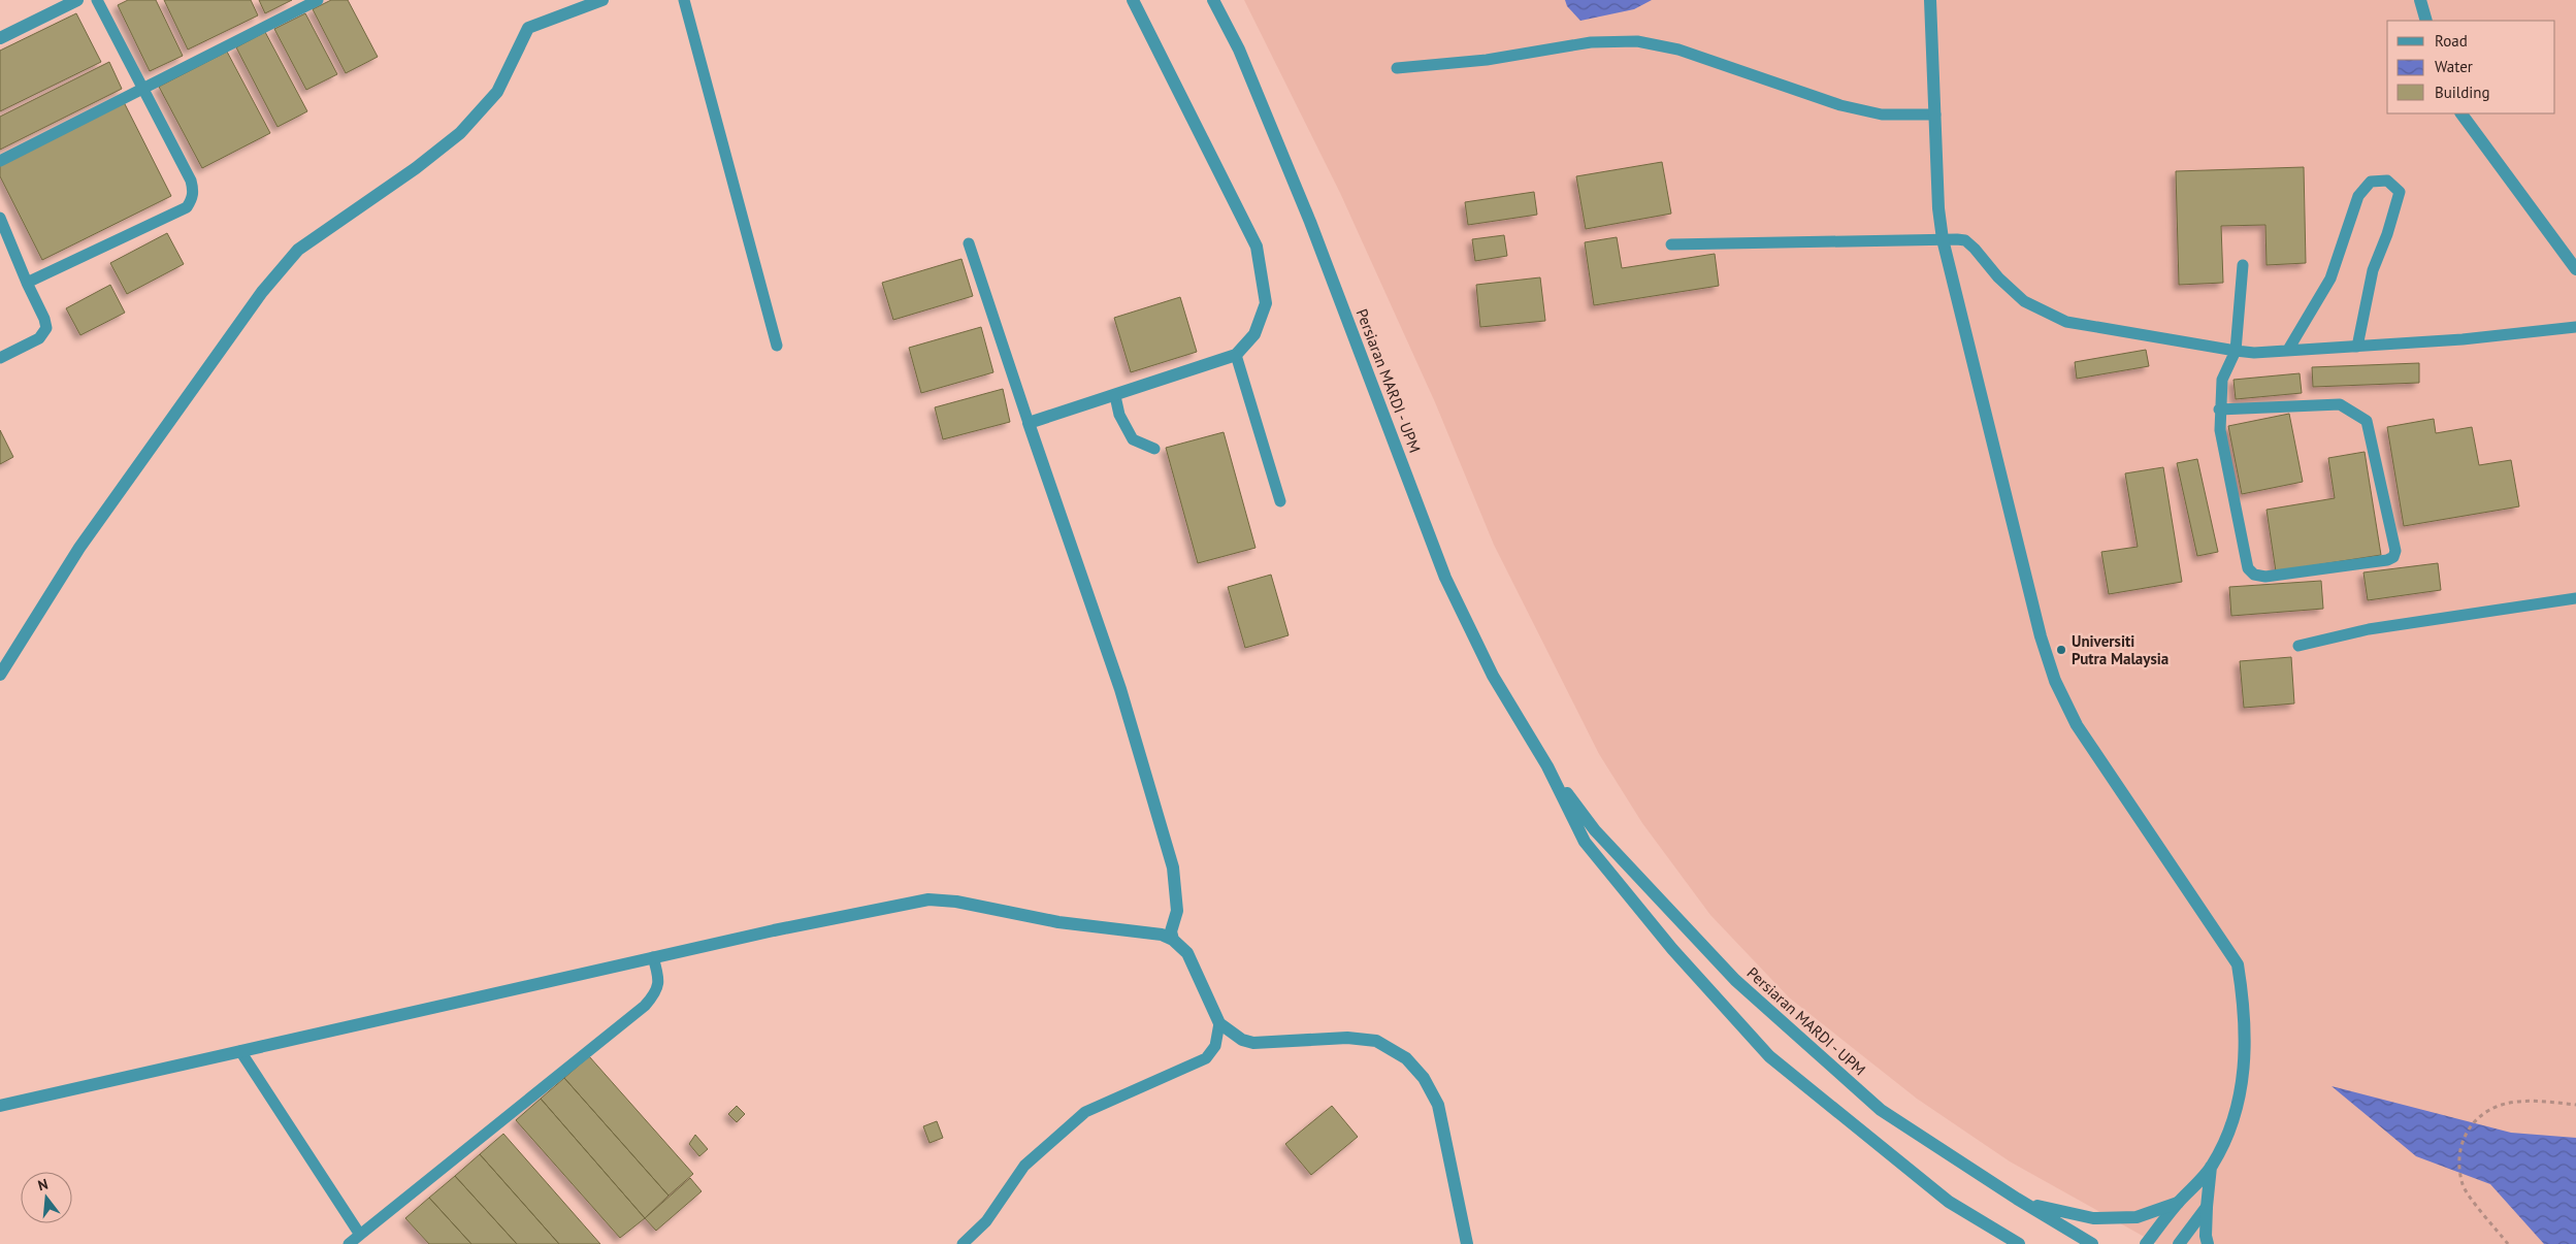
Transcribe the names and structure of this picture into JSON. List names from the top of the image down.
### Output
{
  "streets": {
    "street": ["Persiaran MARDI - UPM"]
  },
  "places": ["Universiti Putra Malaysia"],
  "legend": ["Road", "Water", "Building"],
  "north": "top"
}
